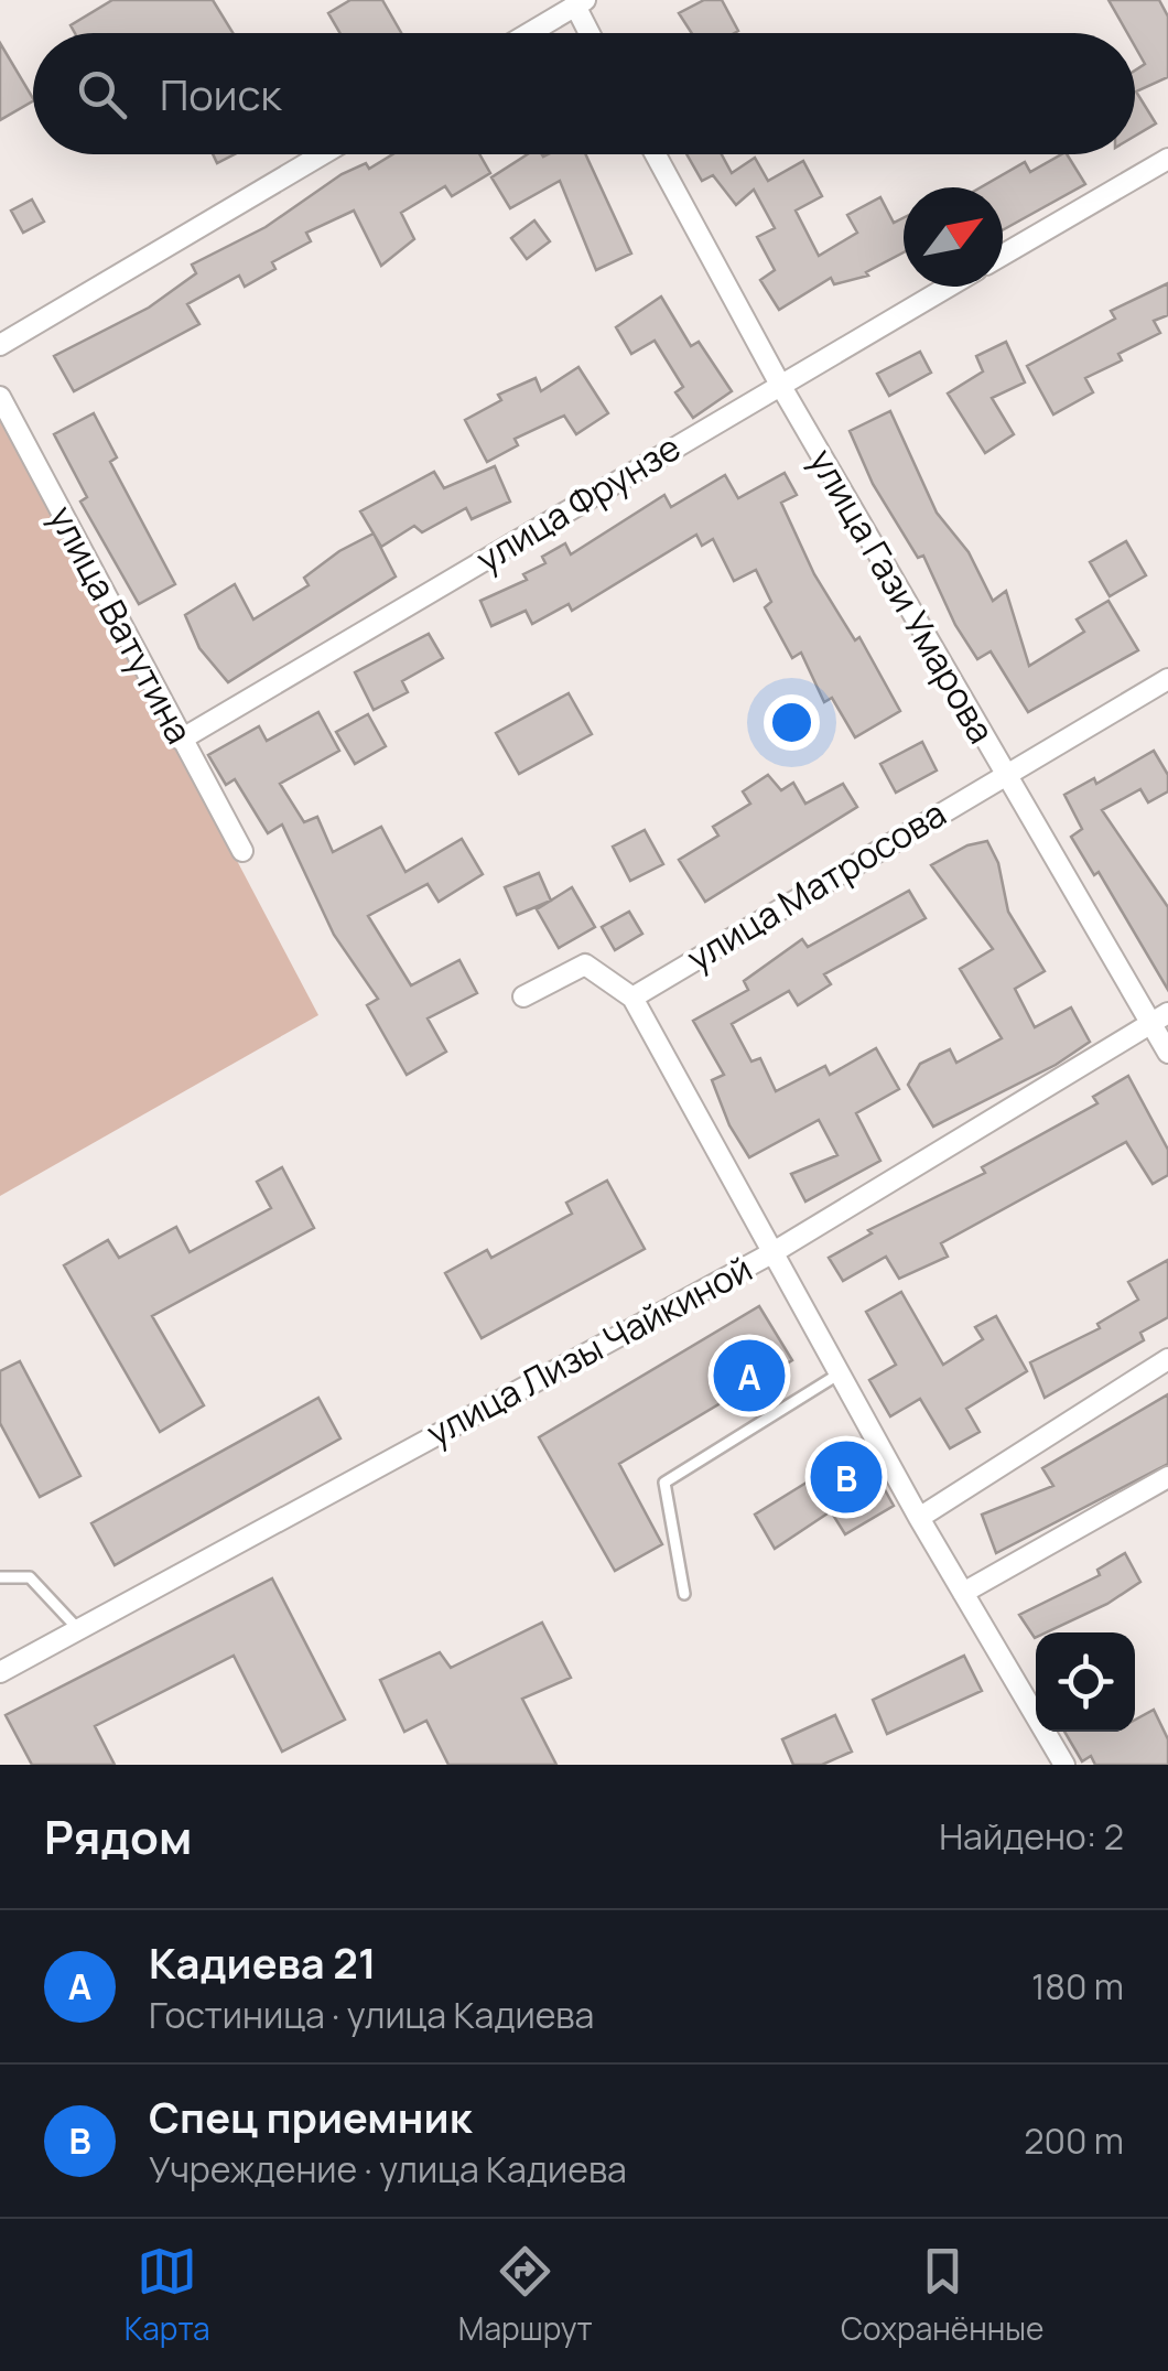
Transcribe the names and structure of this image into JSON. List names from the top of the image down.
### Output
{
  "streets": {
    "street": [
      "улица Фрунзе",
      "улица Гази Умарова",
      "улица Ватутина",
      "улица Матросова",
      "улица Лизы Чайкиной"
    ]
  },
  "crossings": [
    ["улица Фрунзе", "улица Гази Умарова"],
    ["улица Фрунзе", "улица Ватутина"],
    ["улица Гази Умарова", "улица Матросова"],
    ["улица Гази Умарова", "улица Лизы Чайкиной"]
  ],
  "north": "top right",
  "page": {
    "search": "Поиск",
    "pins": ["A", "B"],
    "heading": ["Рядом", "Найдено: 2"],
    "list": [
      {
        "mark": "A",
        "name": "Кадиева 21",
        "note": "Гостиница · улица Кадиева",
        "value": "180 m"
      },
      {
        "mark": "B",
        "name": "Спец приемник",
        "note": "Учреждение · улица Кадиева",
        "value": "200 m"
      }
    ],
    "nav": ["Карта", "Маршрут", "Сохранённые"]
  }
}
